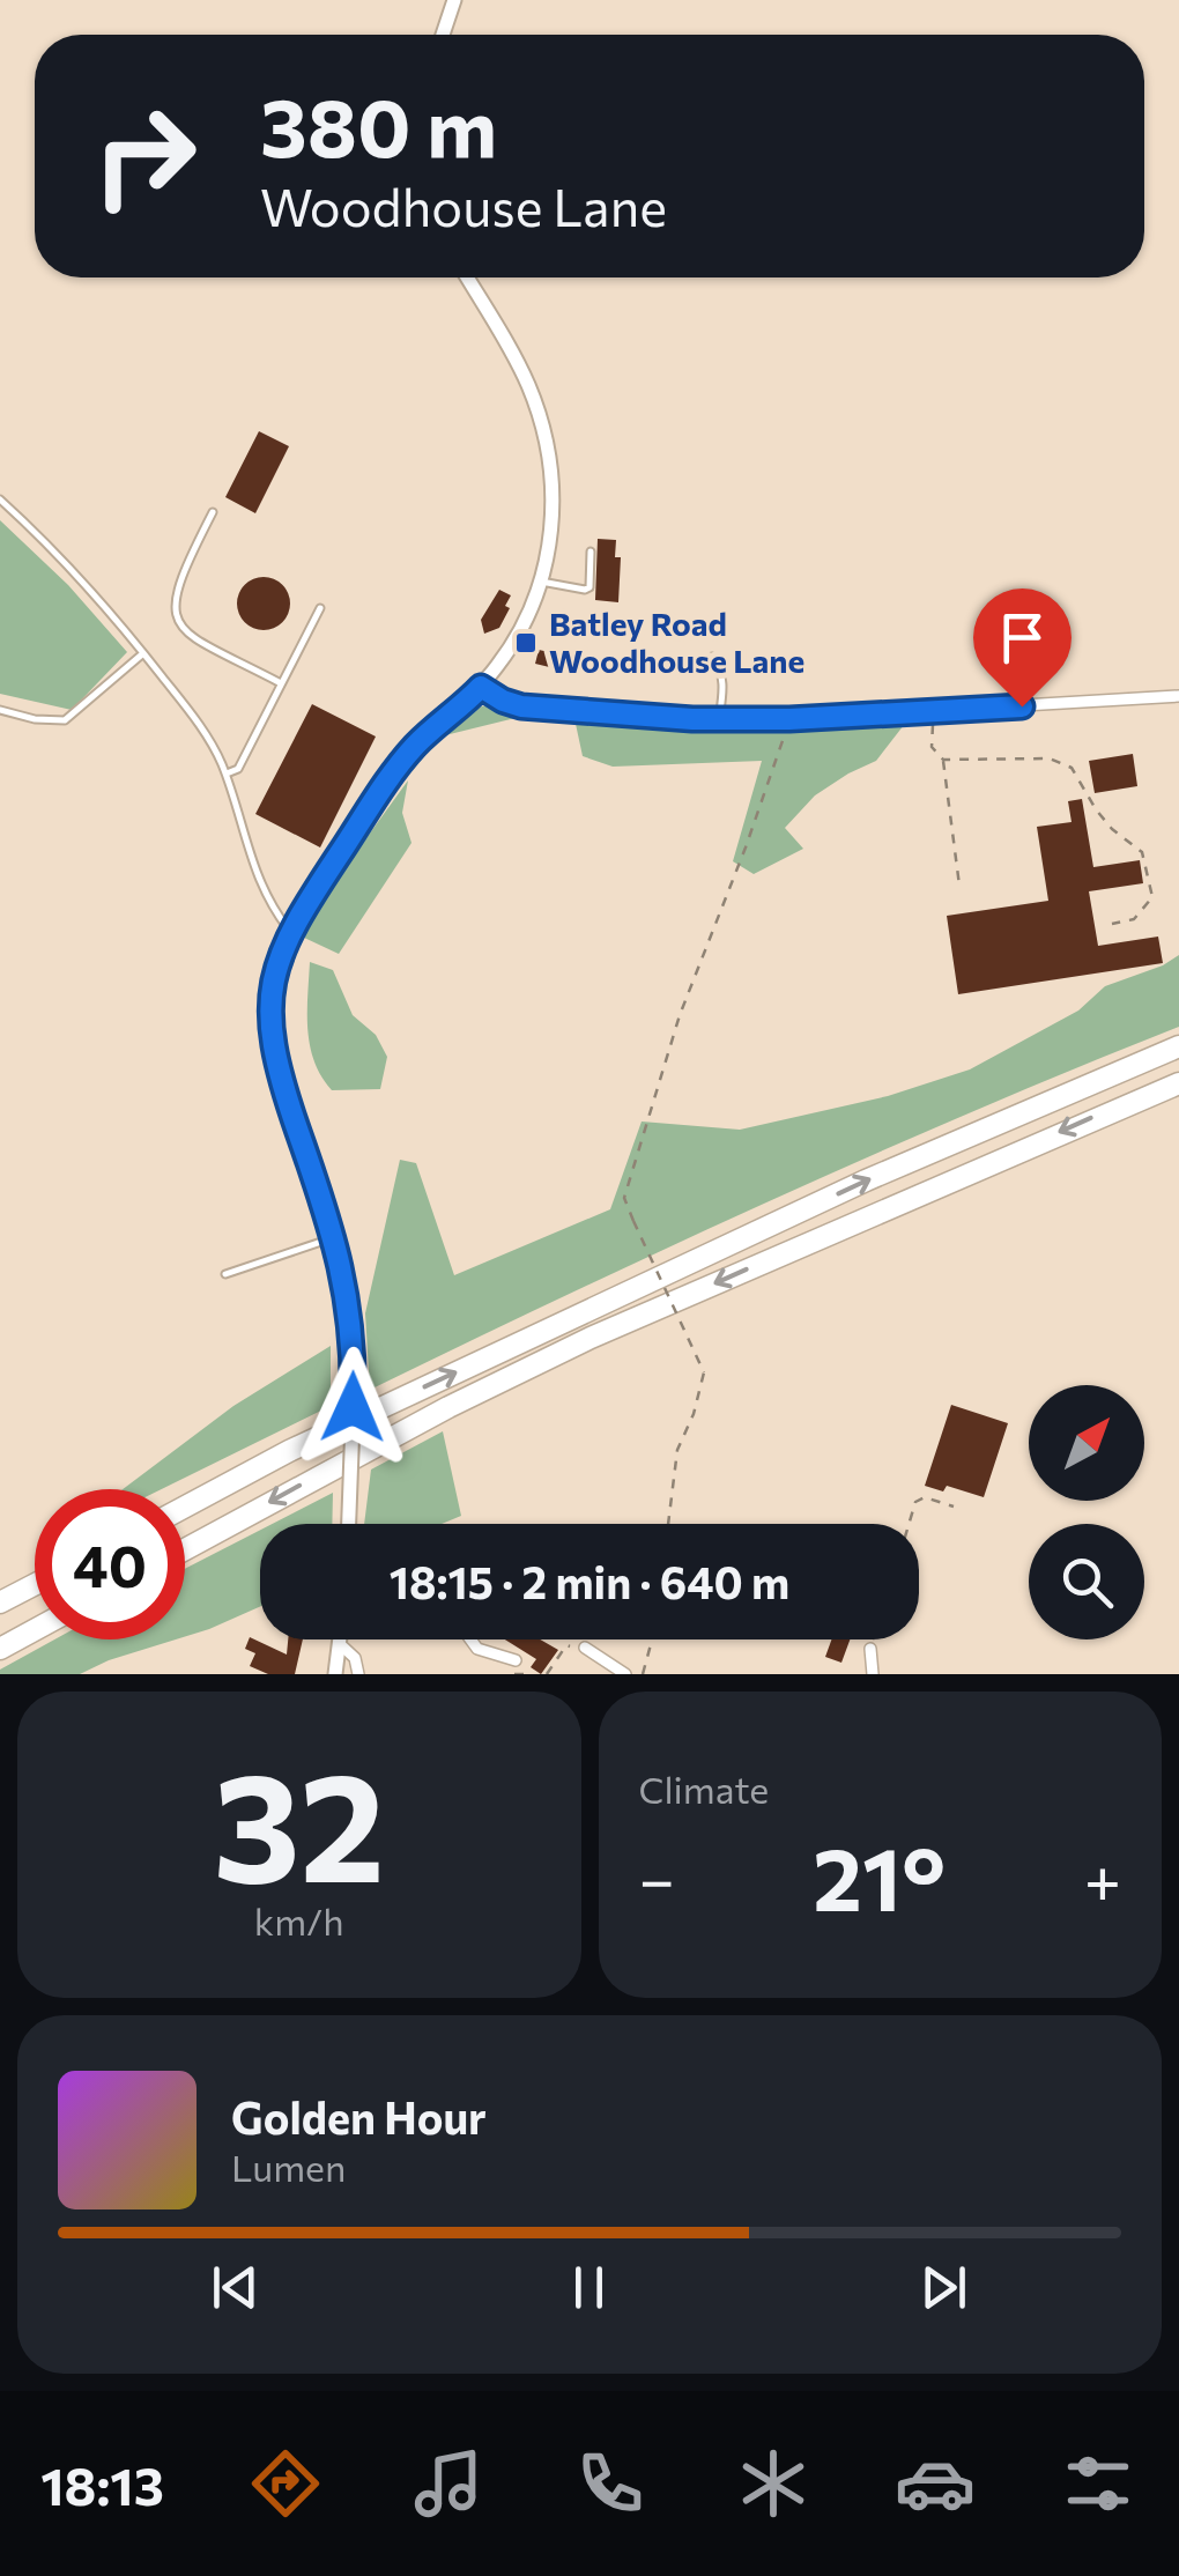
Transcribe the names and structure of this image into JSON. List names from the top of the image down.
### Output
{
  "places": {
    "transit": ["Batley Road Woodhouse Lane"]
  },
  "north": "top right",
  "page": {
    "turn": ["380 m", "Woodhouse Lane"],
    "limit": "40",
    "trip": "18:15 · 2 min · 640 m",
    "tile": [
      ["32", "km/h"],
      "Climate"
    ],
    "heat": ["−", "21°", "+"],
    "song": ["Golden Hour", "Lumen"],
    "tabs": "18:13"
  }
}
